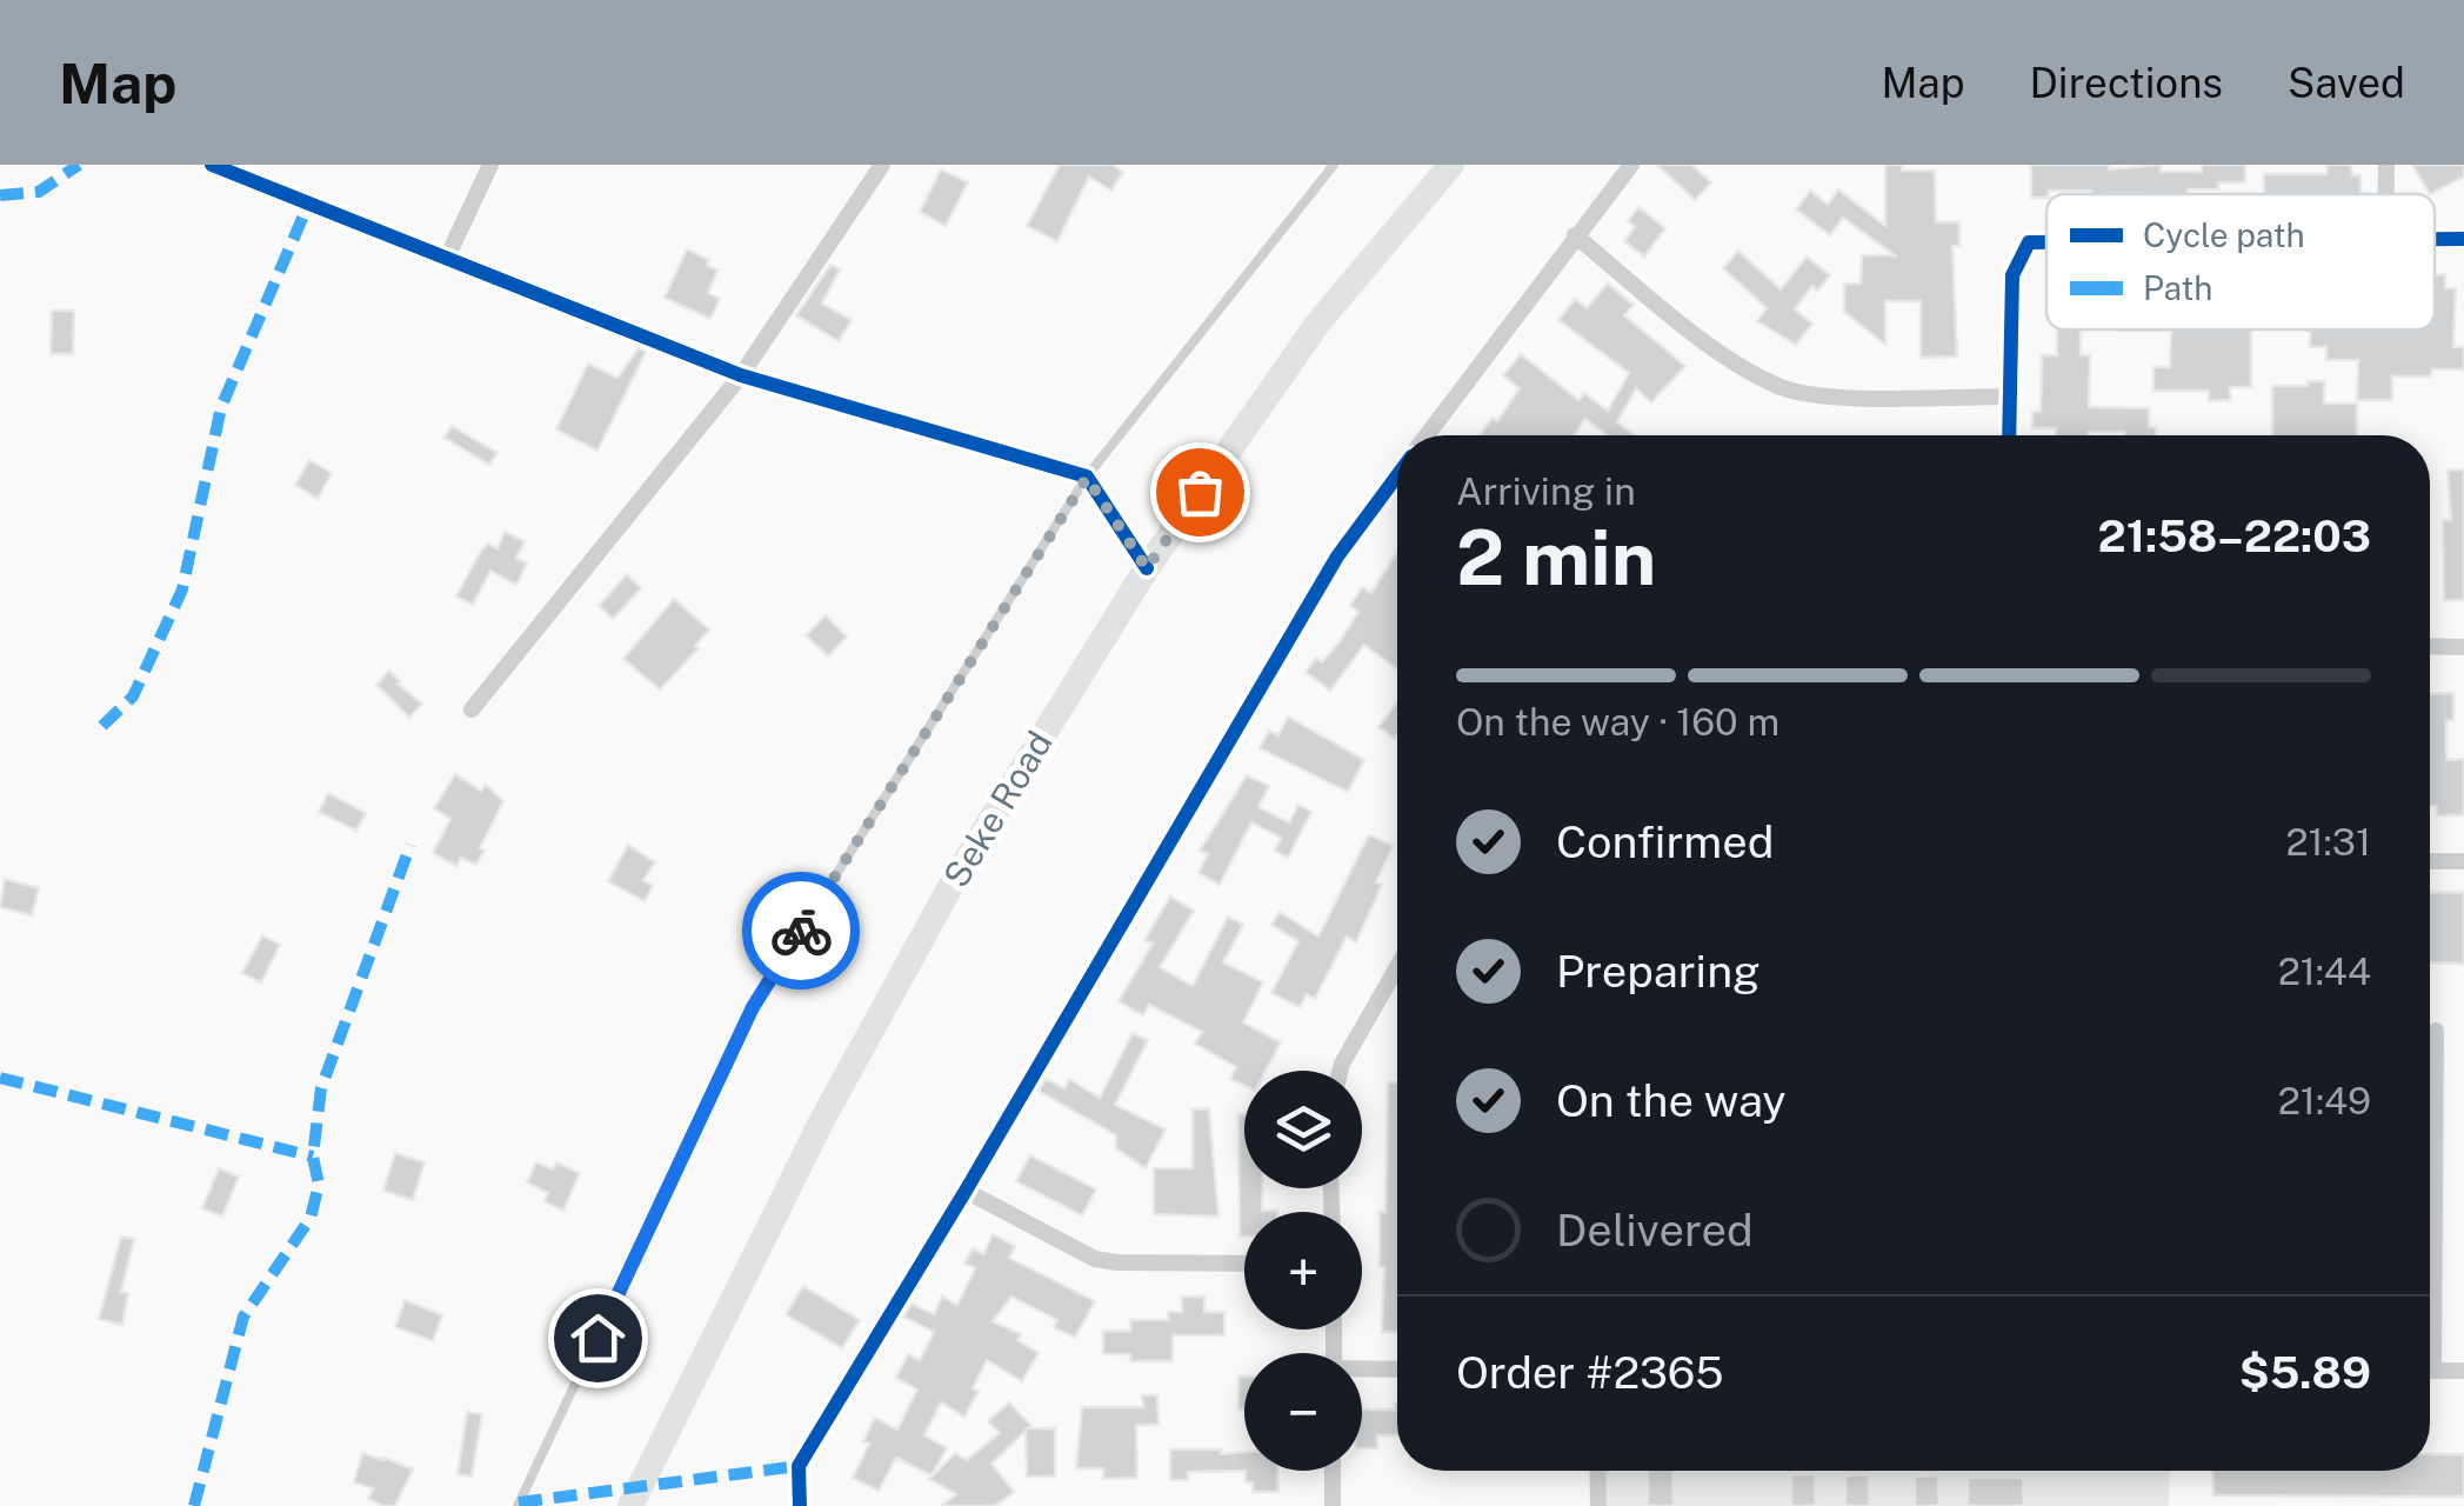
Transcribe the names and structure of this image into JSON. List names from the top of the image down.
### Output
{
  "streets": {
    "main road": ["Seke Road"]
  },
  "legend": ["Cycle path", "Path"],
  "page": {
    "header": "Map",
    "nav": ["Map", "Directions", "Saved"],
    "heading": ["2 min", "Arriving in", "21:58–22:03"],
    "panel": ["Order #2365", "$5.89"],
    "bar": "On the way · 160 m",
    "list": [
      ["Confirmed", "21:31"],
      ["Preparing", "21:44"],
      ["On the way", "21:49"],
      "Delivered"
    ],
    "map_buttons": ["+", "−"]
  }
}
